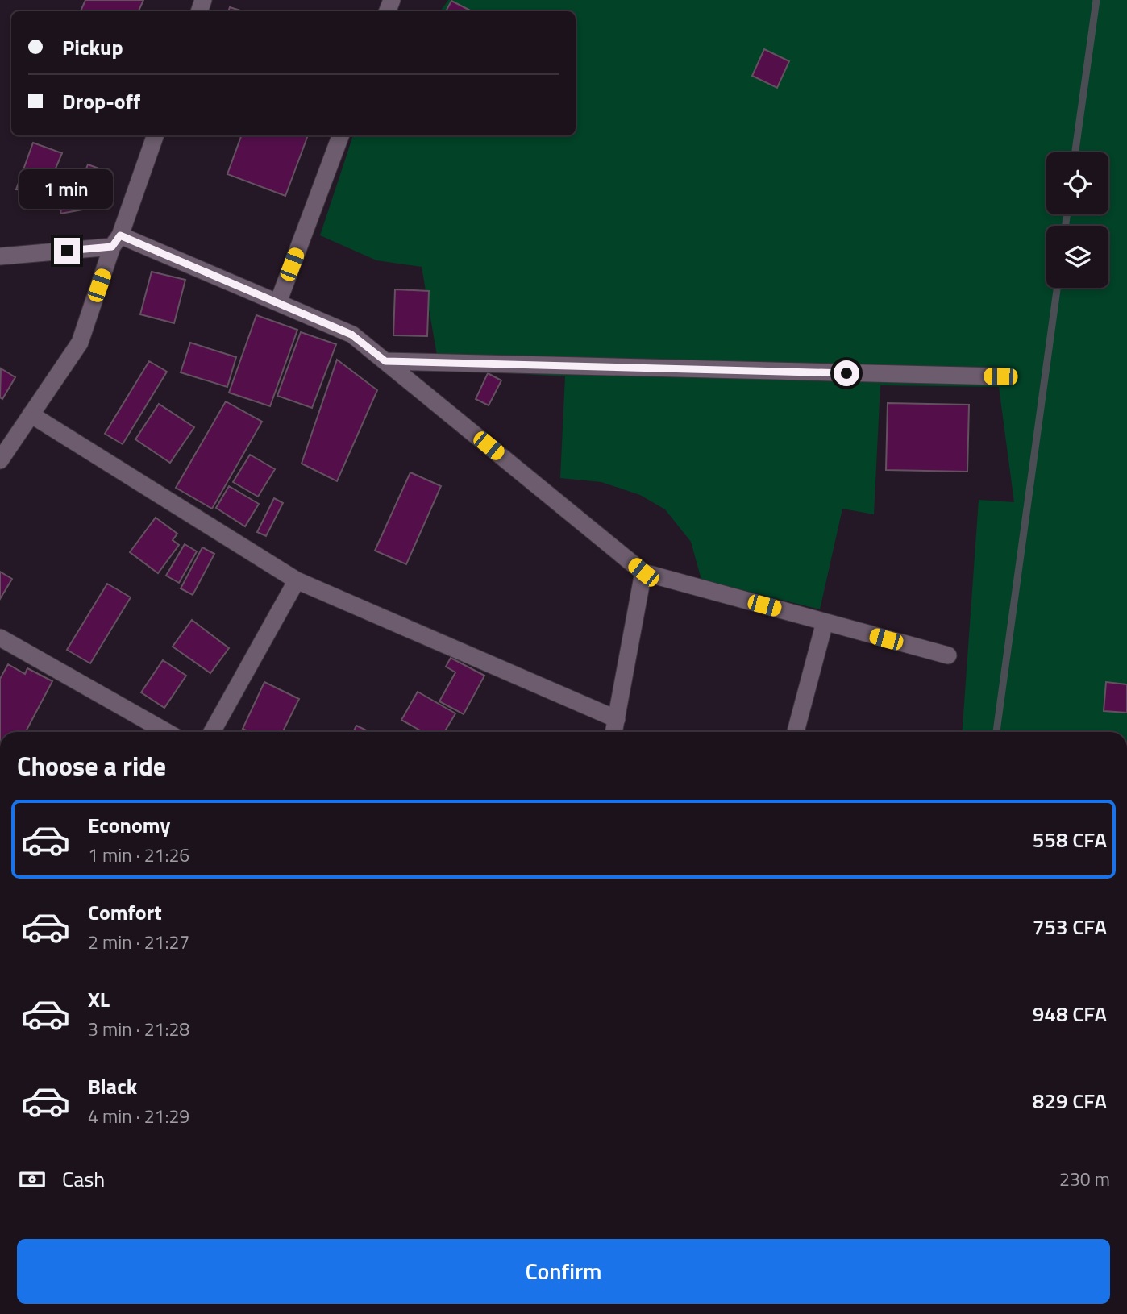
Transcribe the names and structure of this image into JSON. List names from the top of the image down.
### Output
{
  "page": {
    "banner": ["Pickup", "Drop-off"],
    "bubble": "1 min",
    "heading": "Choose a ride",
    "list": [
      {
        "name": "Economy",
        "note": "1 min · 21:26",
        "value": "558 CFA"
      },
      {
        "name": "Comfort",
        "note": "2 min · 21:27",
        "value": "753 CFA"
      },
      {
        "name": "XL",
        "note": "3 min · 21:28",
        "value": "948 CFA"
      },
      {
        "name": "Black",
        "note": "4 min · 21:29",
        "value": "829 CFA"
      }
    ],
    "pay": ["Cash", "230 m"],
    "buttons": "Confirm"
  }
}
